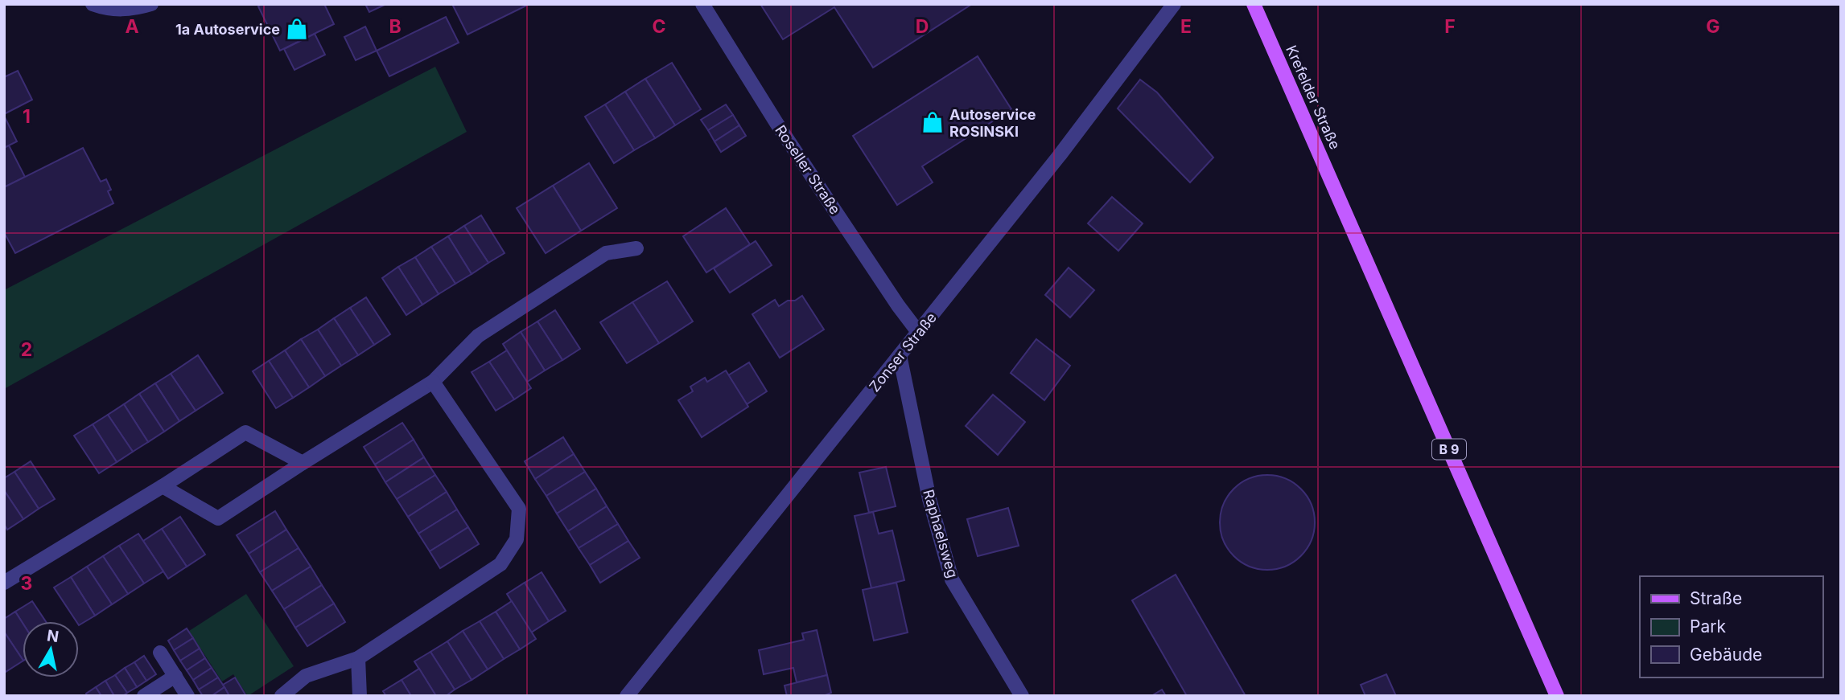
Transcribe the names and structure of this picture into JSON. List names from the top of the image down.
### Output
{
  "streets": {
    "main road": ["Krefelder Straße", "B 9"],
    "street": ["Roseller Straße", "Zonser Straße", "Raphaelsweg"]
  },
  "crossings": [
    ["Roseller Straße", "Zonser Straße"],
    ["Zonser Straße", "Raphaelsweg"]
  ],
  "places": {
    "shop": ["1a Autoservice", "Autoservice ROSINSKI"]
  },
  "legend": ["Straße", "Park", "Gebäude"],
  "north": "top",
  "grid": {
    "columns": [
      "A",
      "B",
      "C",
      "D",
      "E",
      "F",
      "G"
    ],
    "rows": ["1", "2", "3"]
  }
}
